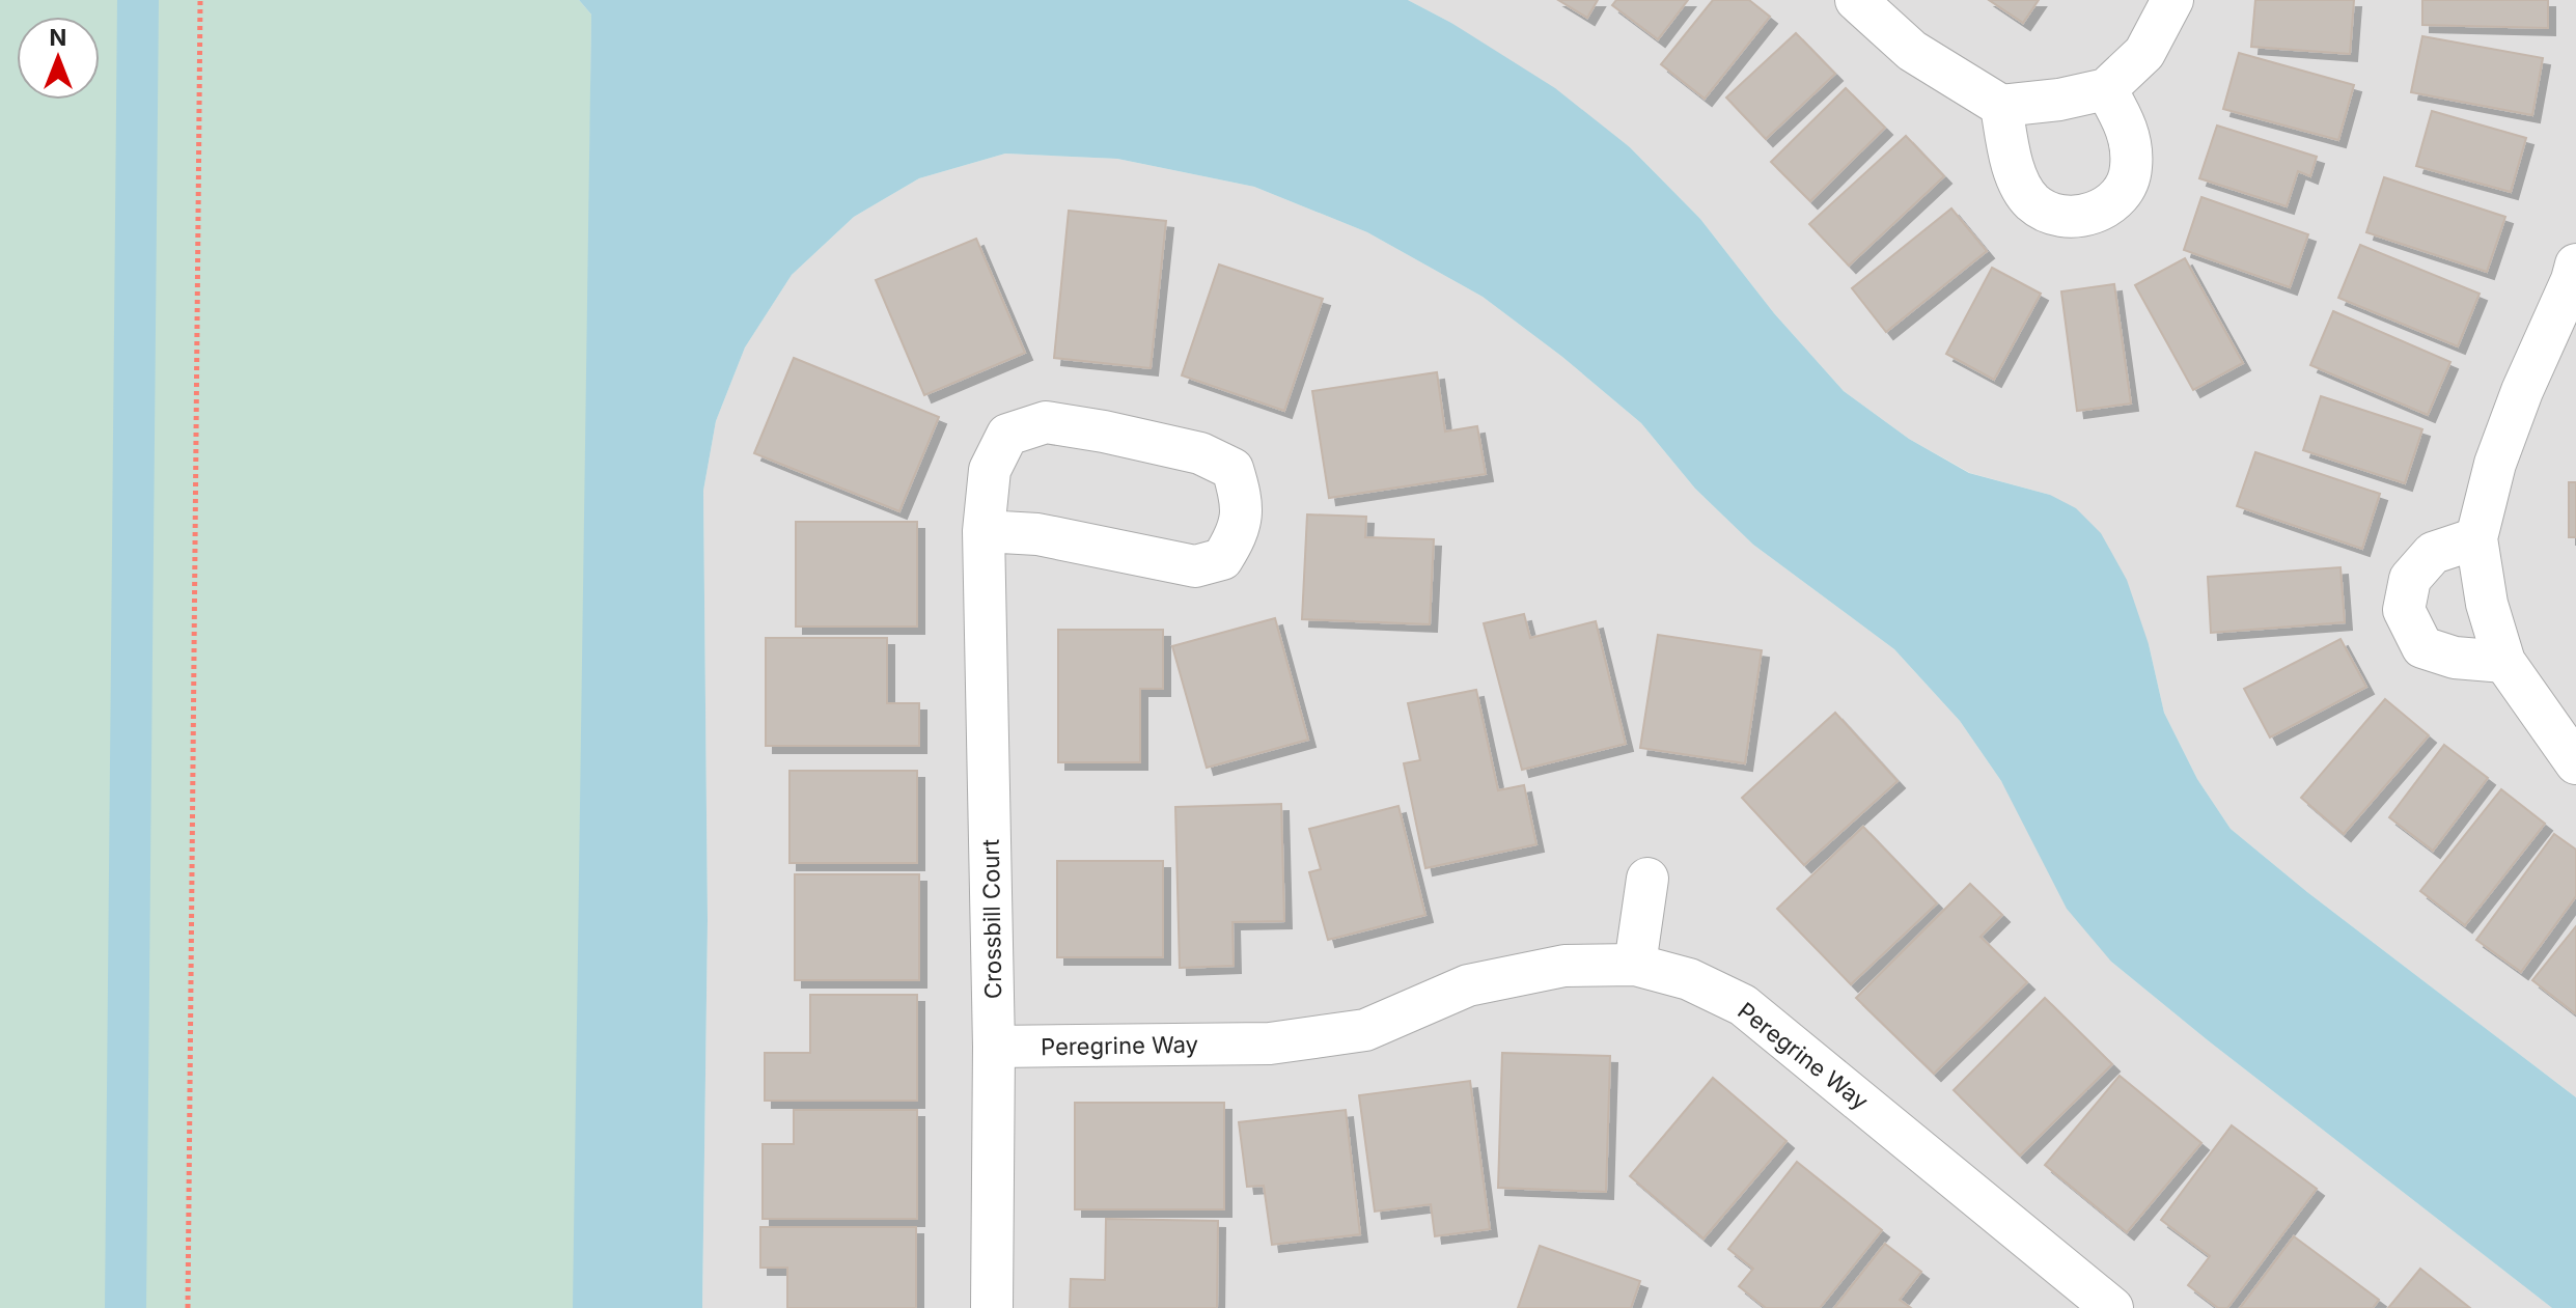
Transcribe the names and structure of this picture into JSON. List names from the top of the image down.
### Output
{
  "streets": {
    "street": ["Crossbill Court", "Peregrine Way"]
  },
  "crossings": [
    ["Crossbill Court", "Peregrine Way"]
  ],
  "north": "top"
}
